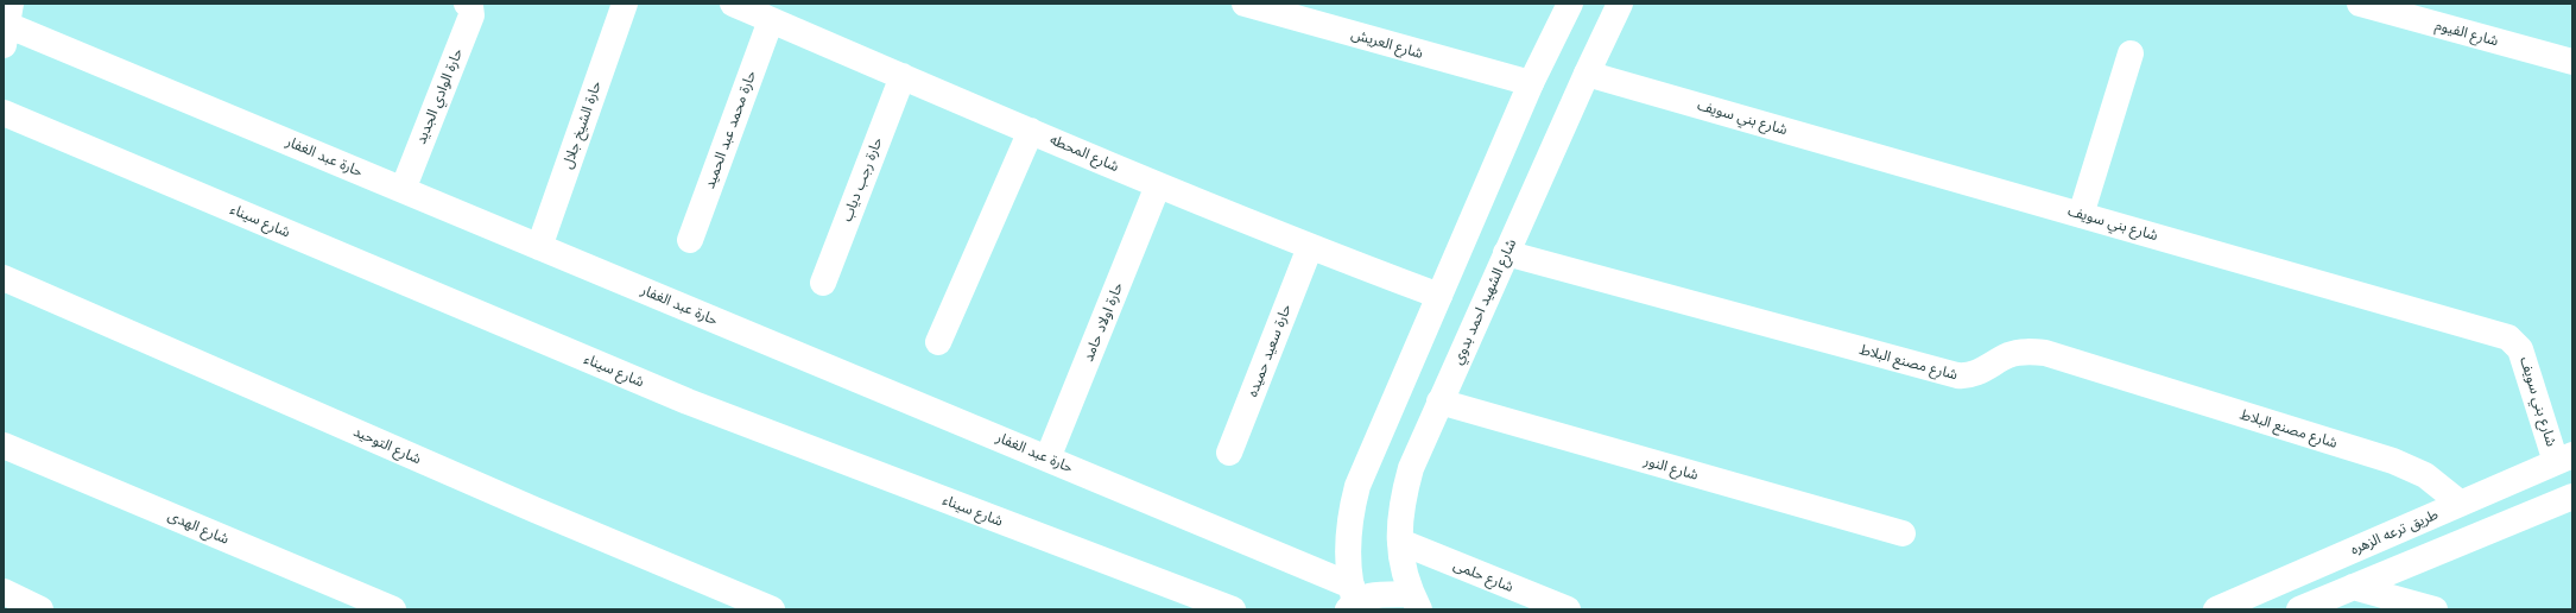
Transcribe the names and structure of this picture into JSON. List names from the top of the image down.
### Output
{
  "streets": {
    "street": [
      "شارع الفيوم",
      "شارع العريش",
      "حارة الوادي الجديد",
      "شارع بني سويف",
      "حارة الشيخ جلال",
      "حارة محمد عبد الحميد",
      "شارع المحطه",
      "حارة عبد الغفار",
      "حارة رجب دياب",
      "شارع سيناء",
      "شارع الشهيد احمد بدوي",
      "حارة اولاد حامد",
      "حارة سعيد حميده",
      "شارع مصنع البلاط",
      "شارع التوحيد",
      "شارع النور",
      "شارع الهدى",
      "طريق ترعه الزهره",
      "شارع حلمى"
    ]
  },
  "crossings": [
    ["حارة الوادي الجديد", "حارة عبد الغفار"],
    ["شارع بني سويف", "شارع الشهيد احمد بدوي"],
    ["شارع بني سويف", "طريق ترعه الزهره"],
    ["حارة الشيخ جلال", "حارة عبد الغفار"],
    ["حارة محمد عبد الحميد", "شارع المحطه"],
    ["شارع المحطه", "حارة رجب دياب"],
    ["شارع المحطه", "حارة اولاد حامد"],
    ["شارع المحطه", "حارة سعيد حميده"],
    ["حارة عبد الغفار", "حارة اولاد حامد"],
    ["شارع الشهيد احمد بدوي", "شارع مصنع البلاط"],
    ["شارع الشهيد احمد بدوي", "شارع النور"],
    ["شارع الشهيد احمد بدوي", "شارع حلمى"],
    ["شارع مصنع البلاط", "طريق ترعه الزهره"]
  ]
}
